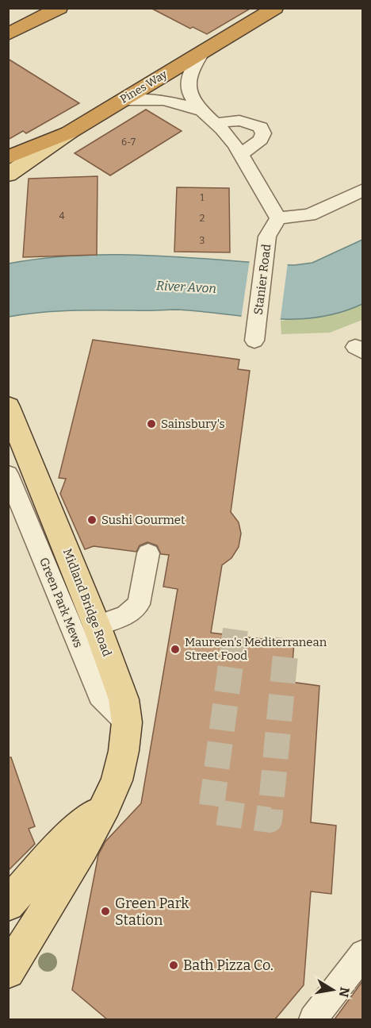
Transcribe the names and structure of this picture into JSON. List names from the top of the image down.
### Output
{
  "streets": {
    "highway": ["Pines Way"],
    "main road": ["Midland Bridge Road"],
    "street": ["Stanier Road", "Green Park Mews"]
  },
  "crossings": [
    ["Green Park Mews", "Midland Bridge Road"]
  ],
  "water": ["River Avon"],
  "places": [
    "Sainsbury's",
    "Sushi Gourmet",
    "Maureen's Mediterranean Street Food",
    "Green Park Station",
    "Bath Pizza Co."
  ],
  "house_numbers": [
    "6-7",
    "1",
    "4",
    "2",
    "3"
  ],
  "north": "right"
}
